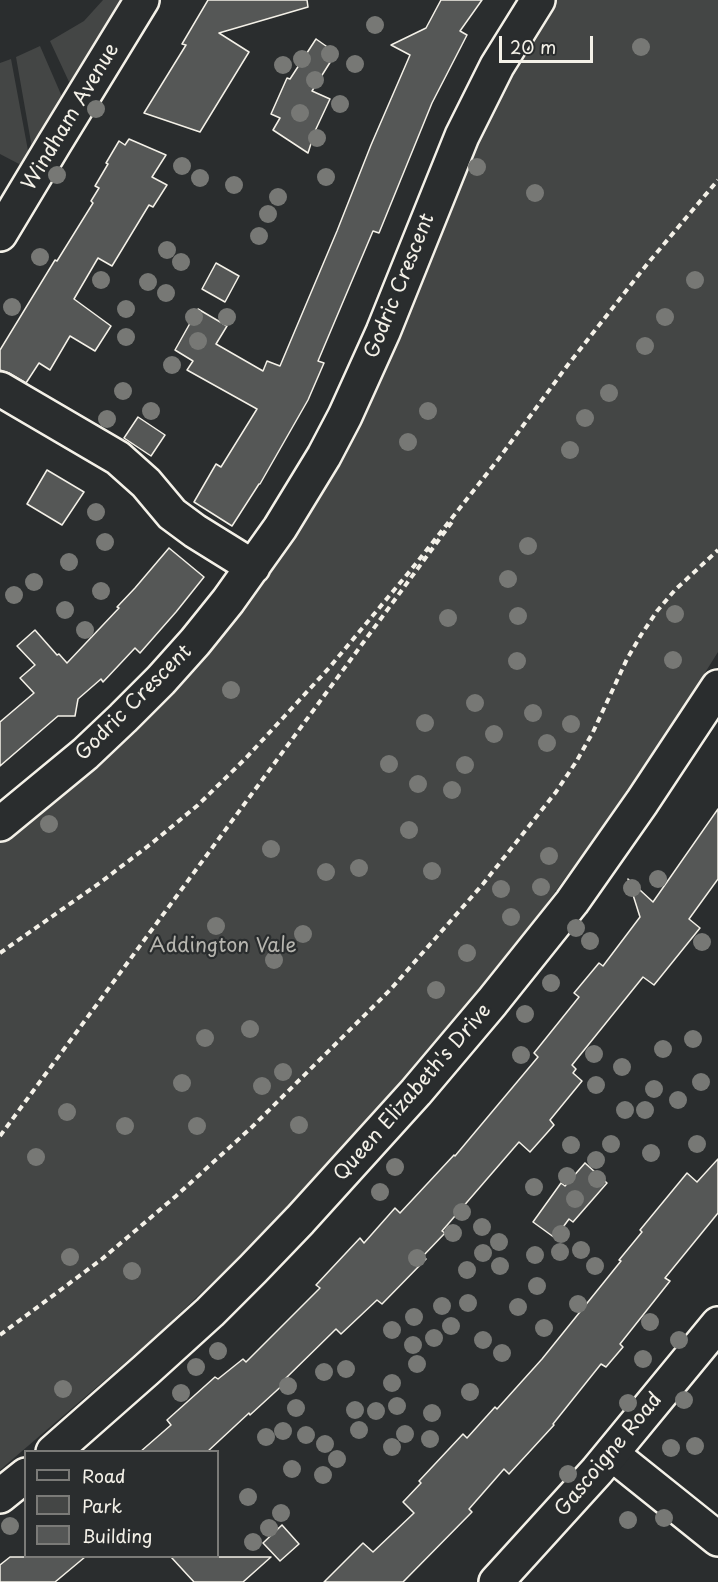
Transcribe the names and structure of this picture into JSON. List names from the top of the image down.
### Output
{
  "streets": {
    "street": [
      "Windham Avenue",
      "Godric Crescent",
      "Queen Elizabeth's Drive",
      "Gascoigne Road"
    ]
  },
  "parks": ["Addington Vale"],
  "legend": ["Road", "Park", "Building"],
  "scale_bar": "20 m"
}
